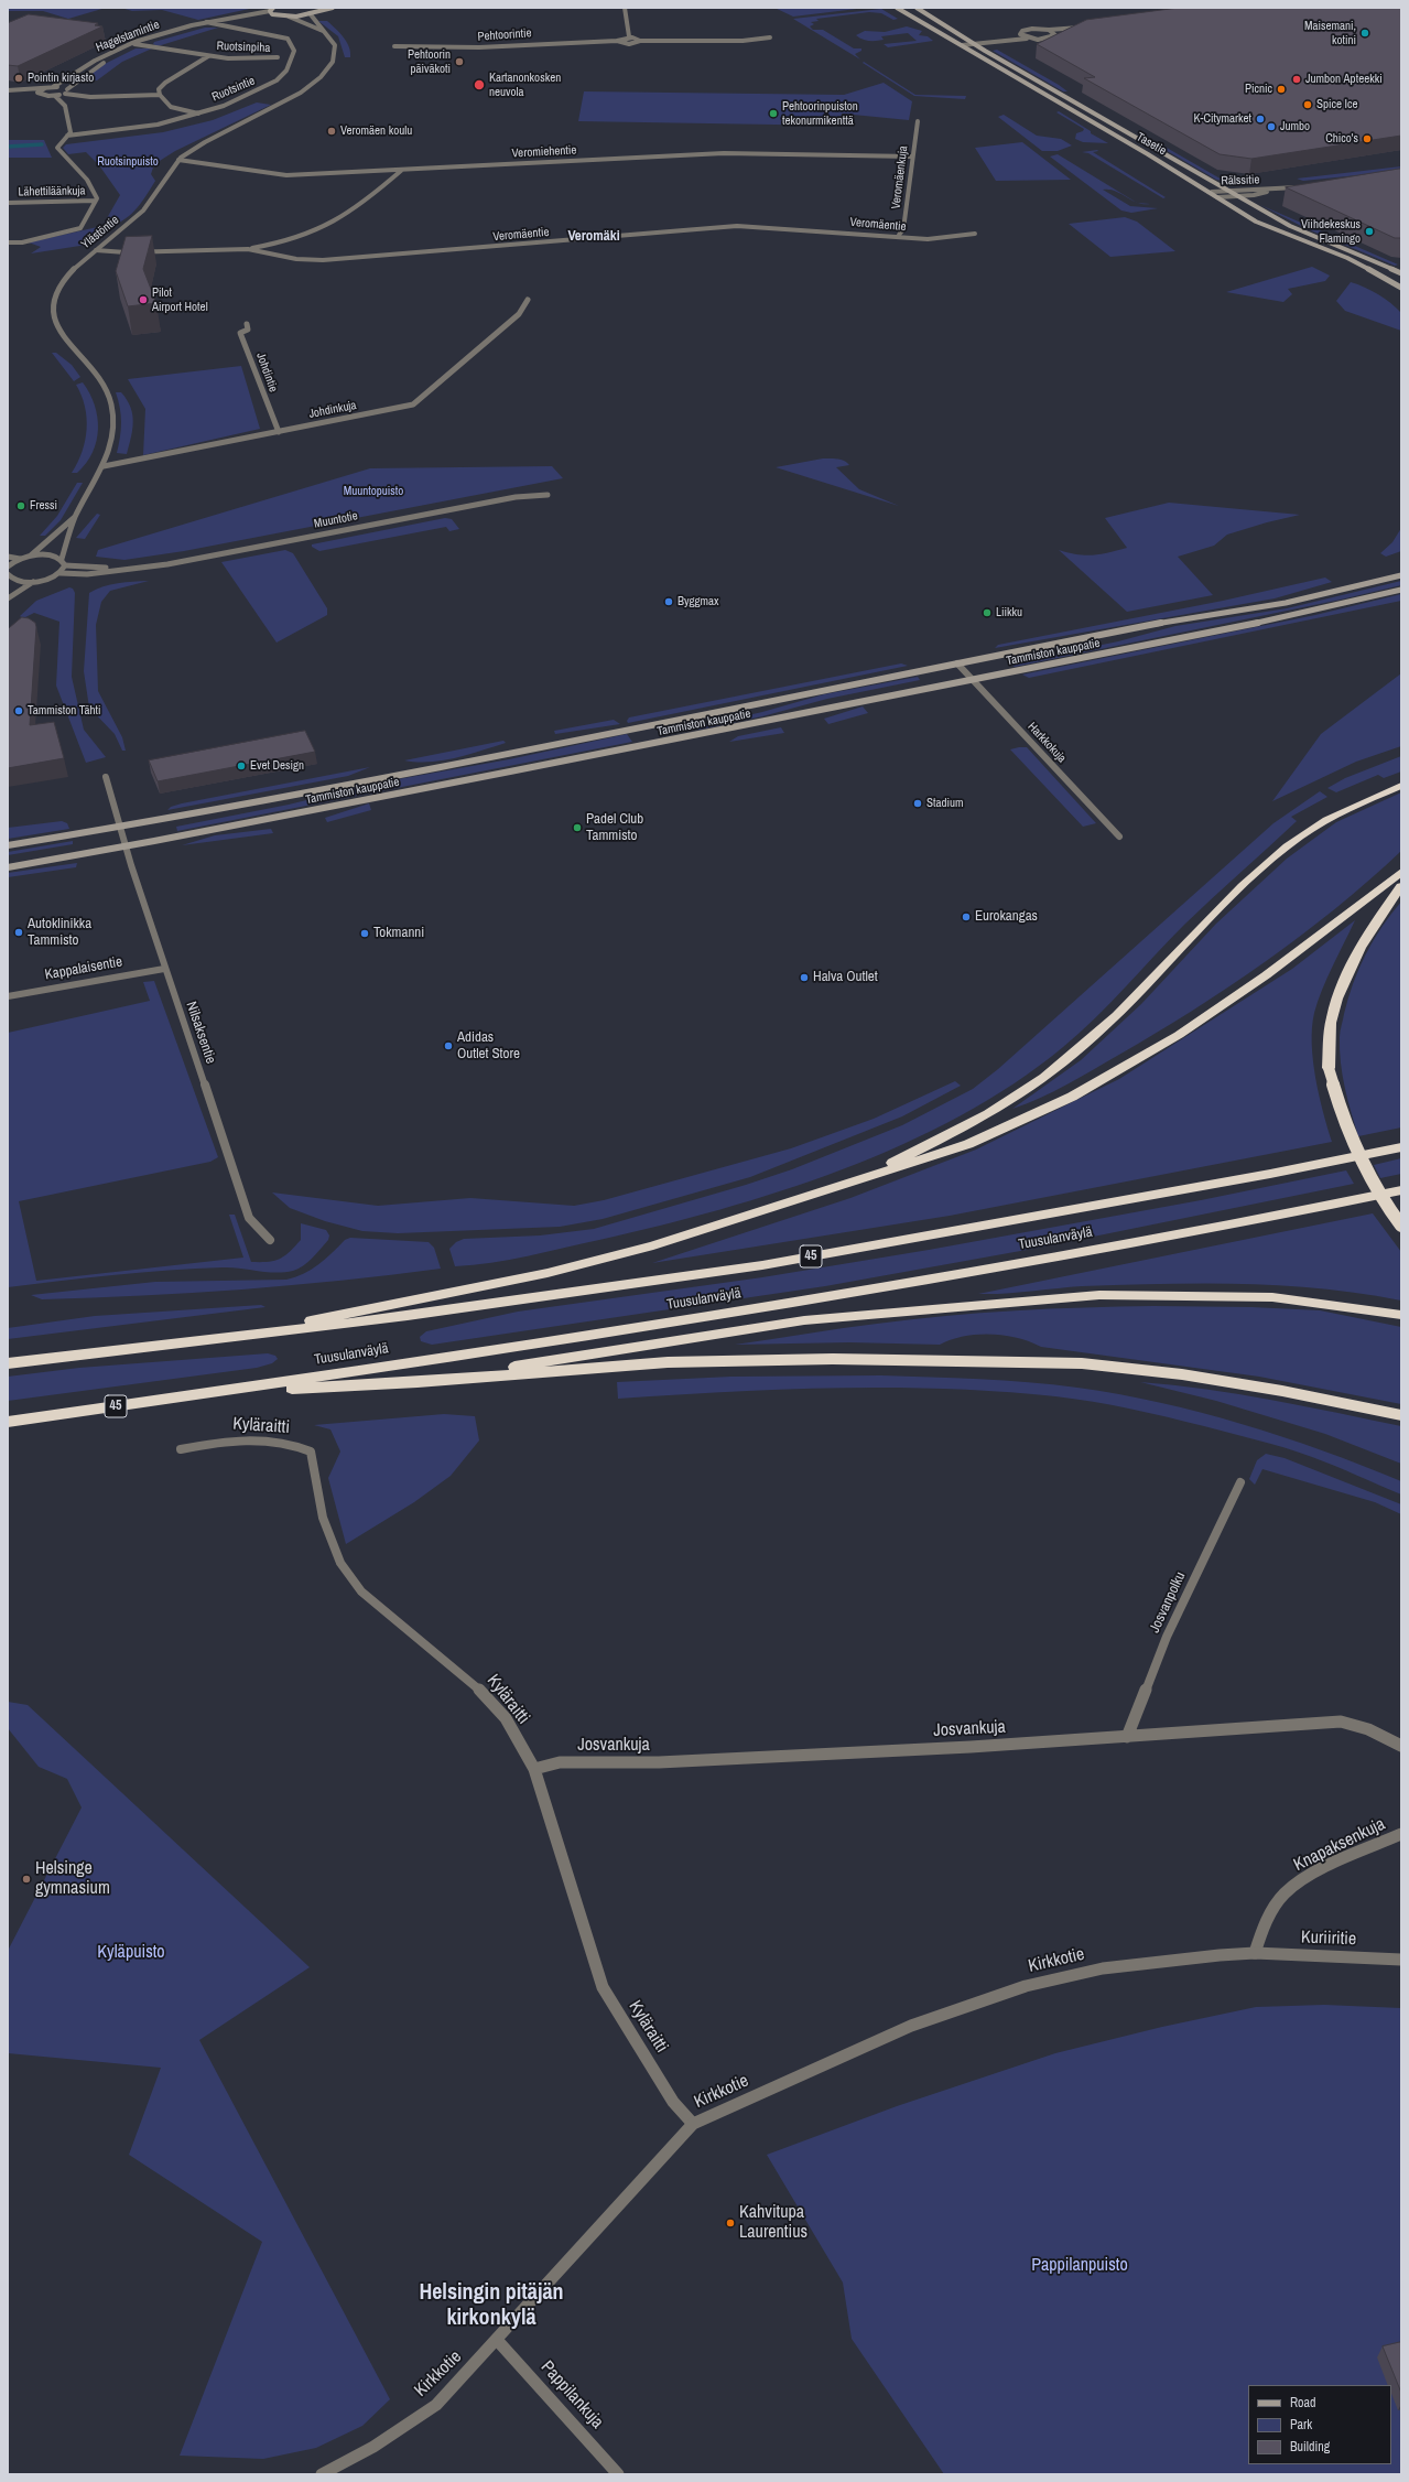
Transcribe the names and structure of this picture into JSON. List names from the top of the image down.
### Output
{
  "streets": {
    "highway": ["Tuusulanväylä", "45"],
    "main road": ["Tasetie", "Tammiston kauppatie"],
    "street": [
      "Pehtoorintie",
      "Hagelstamintie",
      "Ruotsinpiha",
      "Ruotsintie",
      "Veromiehentie",
      "Veromäenkuja",
      "Rälssitie",
      "Lähettiläänkuja",
      "Veromäentie",
      "Ylästöntie",
      "Johdintie",
      "Johdinkuja",
      "Muuntotie",
      "Harkkokuja",
      "Kappalaisentie",
      "Nilsaksentie",
      "Kyläraitti",
      "Josvanpolku",
      "Josvankuja",
      "Knapaksenkuja",
      "Kuriiritie",
      "Kirkkotie",
      "Pappilankuja"
    ]
  },
  "crossings": [
    ["Hagelstamintie", "Ruotsinpiha"],
    ["Ruotsinpiha", "Ruotsintie"],
    ["Tasetie", "Rälssitie"],
    ["Veromiehentie", "Veromäenkuja"],
    ["Veromiehentie", "Ylästöntie"],
    ["Veromäenkuja", "Veromäentie"],
    ["Veromäentie", "Ylästöntie"],
    ["Ylästöntie", "Johdinkuja"],
    ["Johdintie", "Johdinkuja"],
    ["Tammiston kauppatie", "Harkkokuja"],
    ["Tammiston kauppatie", "Nilsaksentie"],
    ["Kappalaisentie", "Nilsaksentie"],
    ["Kyläraitti", "Josvankuja"],
    ["Kyläraitti", "Kirkkotie"],
    ["Josvanpolku", "Josvankuja"],
    ["Knapaksenkuja", "Kuriiritie"],
    ["Knapaksenkuja", "Kirkkotie"],
    ["Kuriiritie", "Kirkkotie"],
    ["Kirkkotie", "Pappilankuja"]
  ],
  "districts": ["Veromäki", "Helsingin pitäjän kirkonkylä"],
  "parks": [
    "Ruotsinpuisto",
    "Muuntopuisto",
    "Kyläpuisto",
    "Pappilanpuisto"
  ],
  "places": [
    "Maisemani, kotini",
    "Pehtoorin päiväkoti",
    "Pointin kirjasto",
    "Jumbon Apteekki",
    "Kartanonkosken neuvola",
    "Picnic",
    "Spice Ice",
    "Pehtoorinpuiston tekonurmikenttä",
    "K-Citymarket",
    "Jumbo",
    "Veromäen koulu",
    "Chico's",
    "Viihdekeskus Flamingo",
    "Pilot Airport Hotel",
    "Fressi",
    "Byggmax",
    "Liikku",
    "Tammiston Tähti",
    "Evet Design",
    "Stadium",
    "Padel Club Tammisto",
    "Eurokangas",
    "Autoklinikka Tammisto",
    "Tokmanni",
    "Halva Outlet",
    "Adidas Outlet Store",
    "Helsinge gymnasium",
    "Kahvitupa Laurentius"
  ],
  "legend": ["Road", "Park", "Building"]
}
